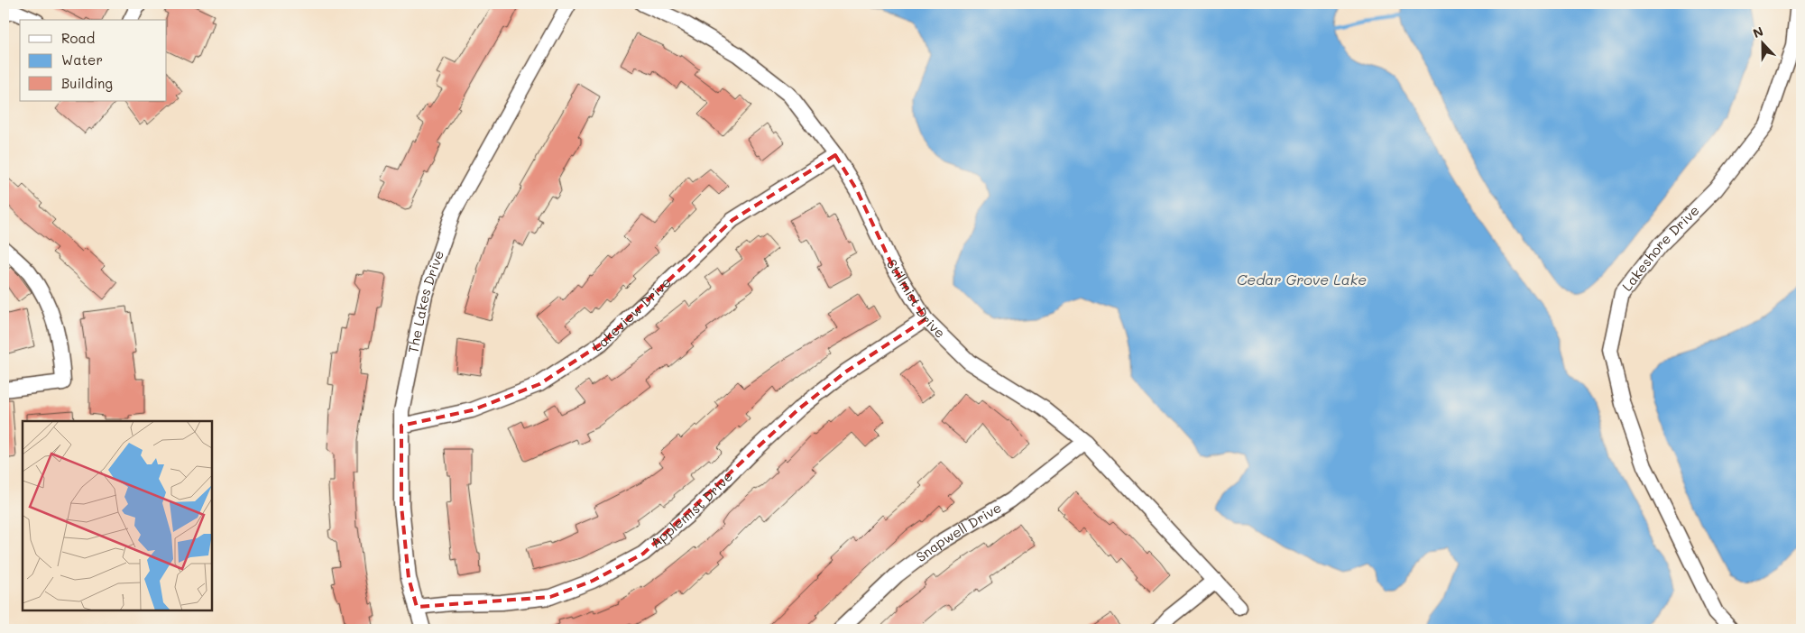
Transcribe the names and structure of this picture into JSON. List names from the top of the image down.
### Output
{
  "streets": {
    "street": [
      "Lakeshore Drive",
      "Stillmist Drive",
      "The Lakes Drive",
      "Lakeview Drive",
      "Applemist Drive",
      "Snapwell Drive"
    ]
  },
  "crossings": [
    ["Stillmist Drive", "Lakeview Drive"],
    ["Stillmist Drive", "Applemist Drive"],
    ["Stillmist Drive", "Snapwell Drive"],
    ["The Lakes Drive", "Lakeview Drive"],
    ["The Lakes Drive", "Applemist Drive"]
  ],
  "water": ["Cedar Grove Lake"],
  "legend": ["Road", "Water", "Building"],
  "north": "top"
}
